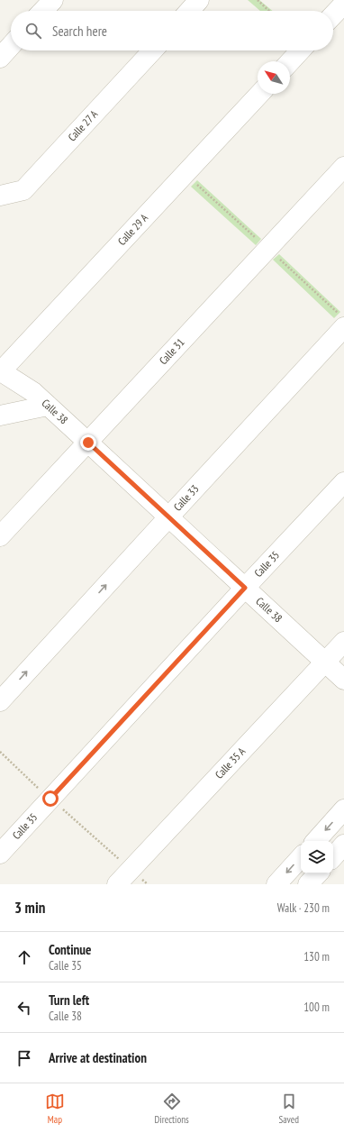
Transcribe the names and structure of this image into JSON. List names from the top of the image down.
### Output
{
  "streets": {
    "street": [
      "Calle 27 A",
      "Calle 29 A",
      "Calle 31",
      "Calle 38",
      "Calle 33",
      "Calle 35",
      "Calle 35 A"
    ]
  },
  "crossings": [
    ["Calle 29 A", "Calle 38"],
    ["Calle 31", "Calle 38"],
    ["Calle 38", "Calle 33"],
    ["Calle 38", "Calle 35"],
    ["Calle 38", "Calle 35 A"]
  ],
  "one_way": ["Calle 33"],
  "north": "top left",
  "page": {
    "search": "Search here",
    "heading": ["3 min", "Walk · 230 m"],
    "list": [
      ["Continue", "Calle 35", "130 m"],
      ["Turn left", "Calle 38", "100 m"],
      "Arrive at destination"
    ],
    "nav": ["Map", "Directions", "Saved"]
  }
}
